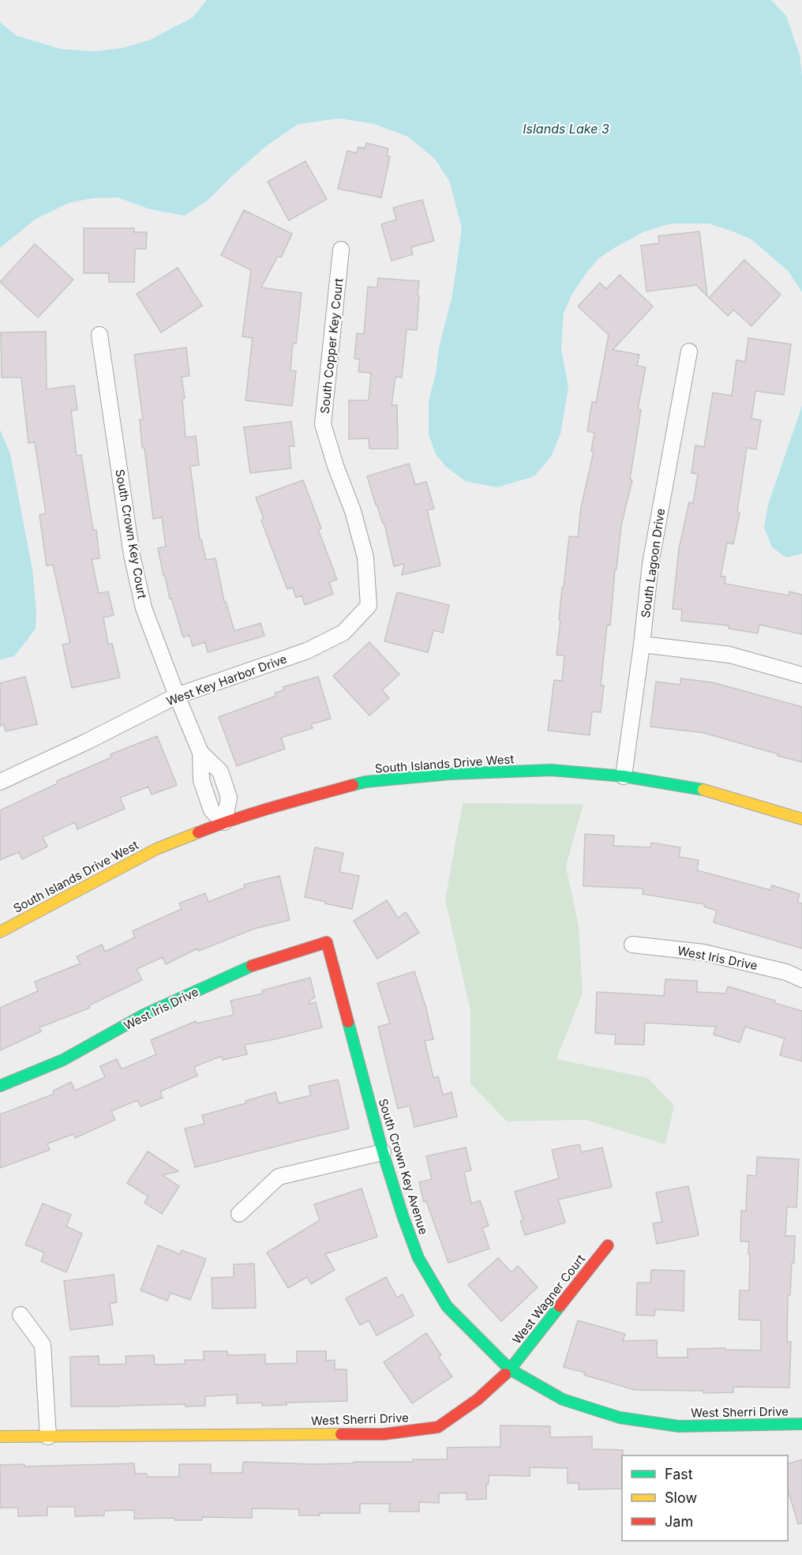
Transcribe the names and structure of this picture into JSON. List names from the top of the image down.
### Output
{
  "streets": {
    "street": [
      "South Copper Key Court",
      "South Crown Key Court",
      "South Lagoon Drive",
      "West Key Harbor Drive",
      "South Islands Drive West",
      "West Iris Drive",
      "South Crown Key Avenue",
      "West Wagner Court",
      "West Sherri Drive"
    ]
  },
  "crossings": [
    ["South Copper Key Court", "West Key Harbor Drive"],
    ["South Crown Key Court", "West Key Harbor Drive"],
    ["South Crown Key Court", "South Islands Drive West"],
    ["South Lagoon Drive", "South Islands Drive West"],
    ["West Iris Drive", "South Crown Key Avenue"],
    ["South Crown Key Avenue", "West Wagner Court"],
    ["South Crown Key Avenue", "West Sherri Drive"],
    ["West Wagner Court", "West Sherri Drive"]
  ],
  "water": ["Islands Lake 3"],
  "legend": ["Fast", "Slow", "Jam"]
}
